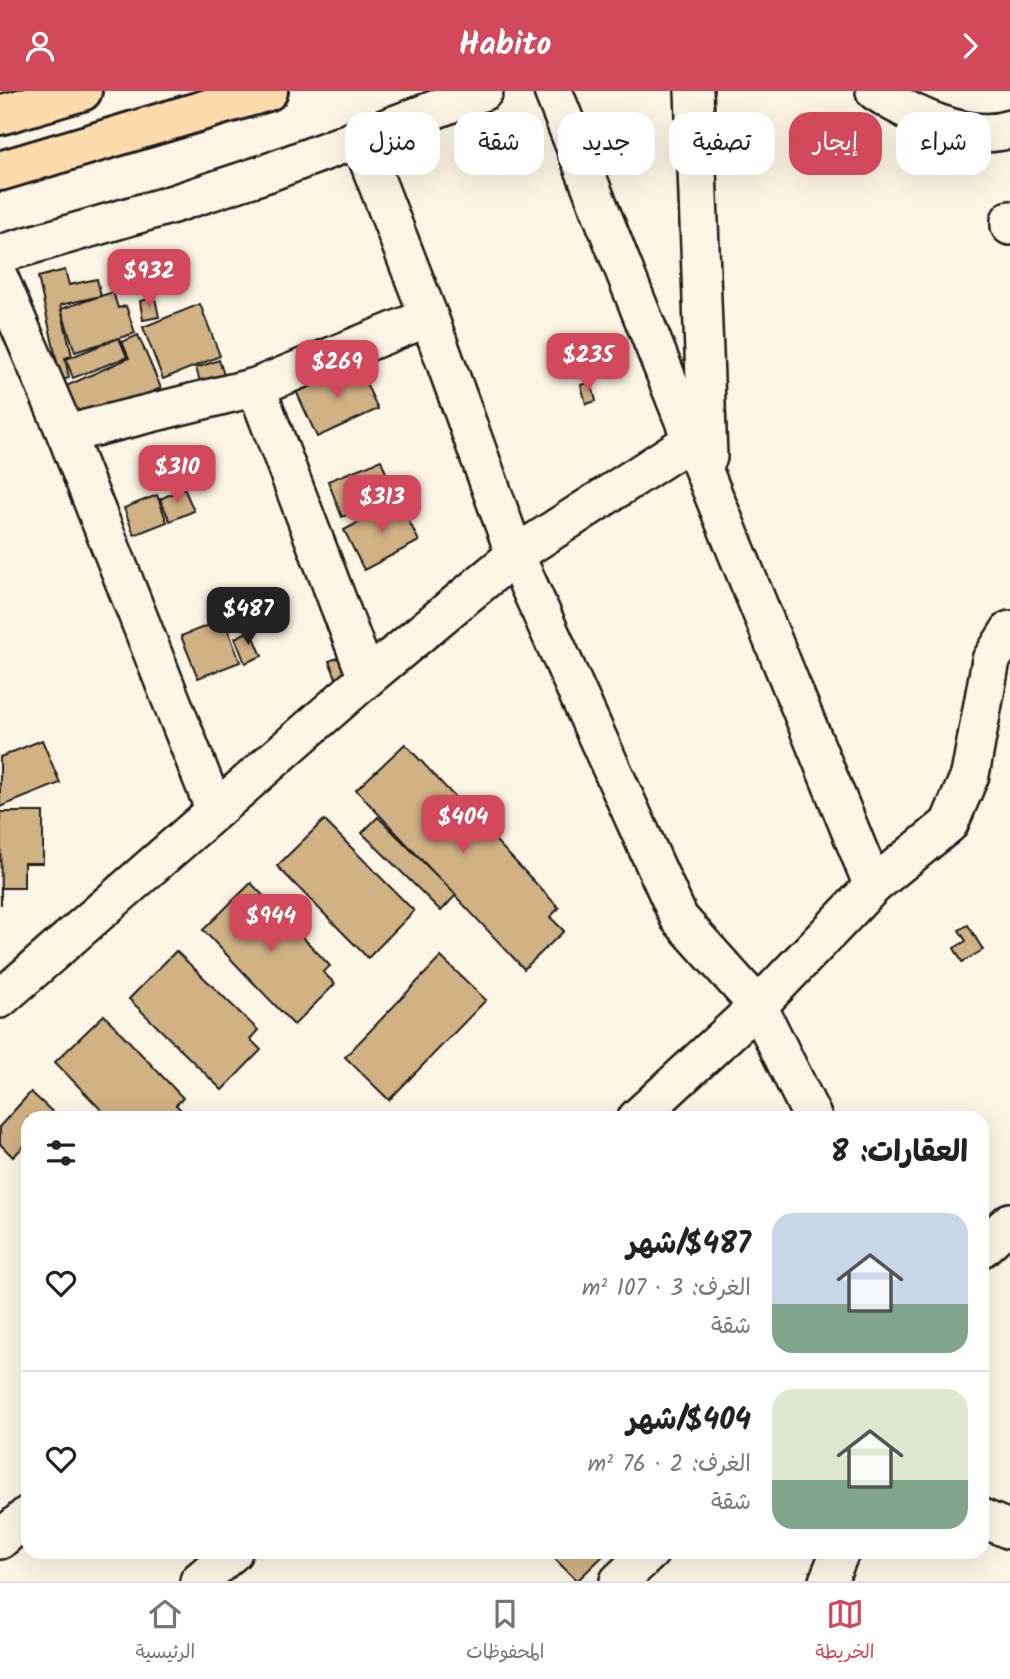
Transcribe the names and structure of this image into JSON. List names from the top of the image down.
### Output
{
  "page": {
    "header": "Habito",
    "chip": [
      "شراء",
      "إيجار",
      "تصفية",
      "جديد",
      "شقة",
      "منزل"
    ],
    "price": [
      "$932",
      "$235",
      "$269",
      "$310",
      "$313",
      "$487",
      "$404",
      "$944"
    ],
    "heading": "العقارات: 8",
    "list": [
      {
        "name": "$487/شهر",
        "note": "الغرف: 3 · 107 m² · شقة"
      },
      {
        "name": "$404/شهر",
        "note": "الغرف: 2 · 76 m² · شقة"
      }
    ],
    "tabs": ["الخريطة", "المحفوظات", "الرئيسية"]
  }
}
